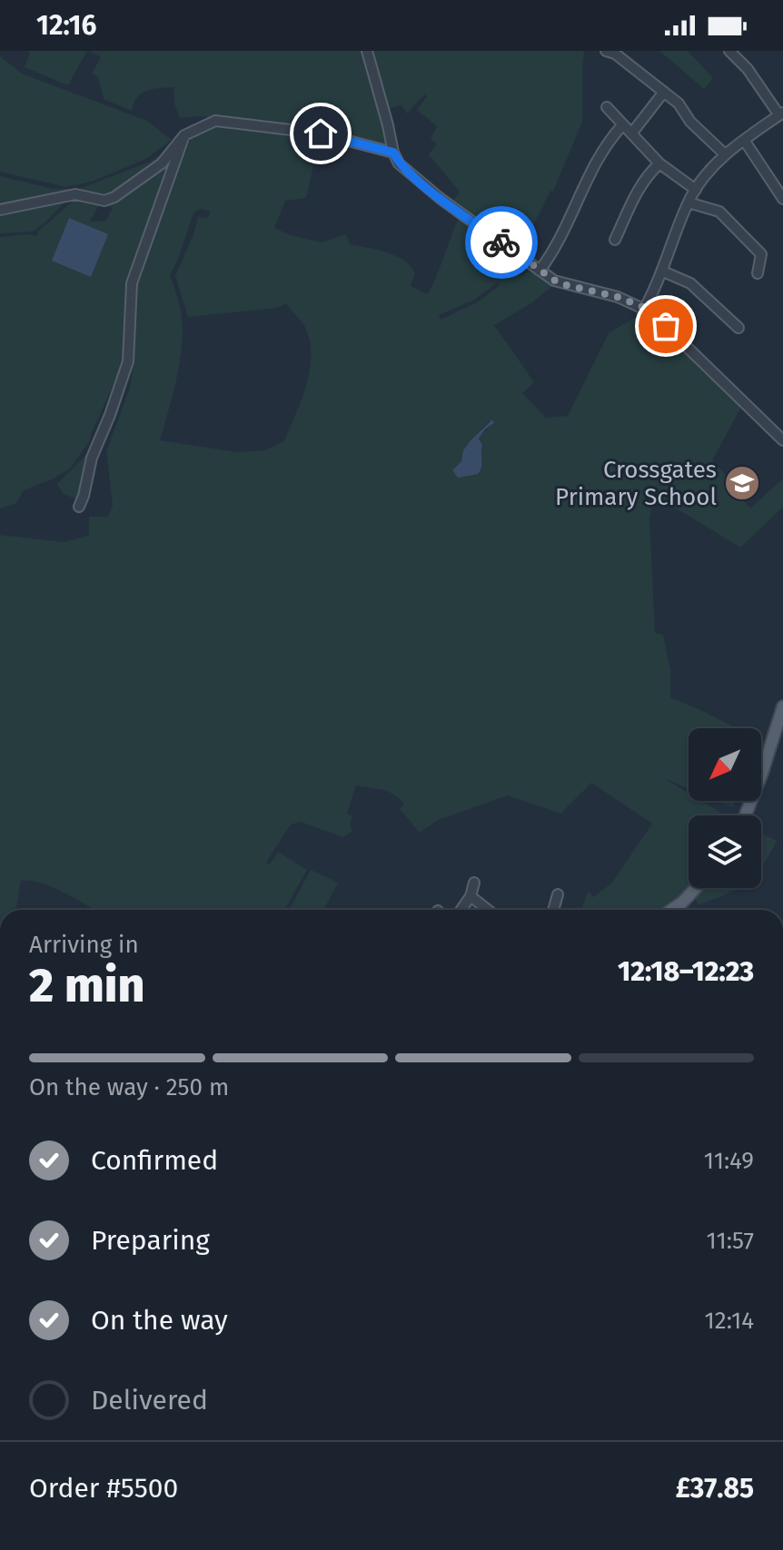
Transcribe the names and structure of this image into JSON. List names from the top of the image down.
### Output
{
  "places": {
    "school or university": ["Crossgates Primary School"]
  },
  "north": "bottom left",
  "page": {
    "status": "12:16",
    "heading": ["2 min", "Arriving in", "12:18–12:23"],
    "panel": ["Order #5500", "£37.85"],
    "bar": "On the way · 250 m",
    "list": [
      ["Confirmed", "11:49"],
      ["Preparing", "11:57"],
      ["On the way", "12:14"],
      "Delivered"
    ]
  }
}
